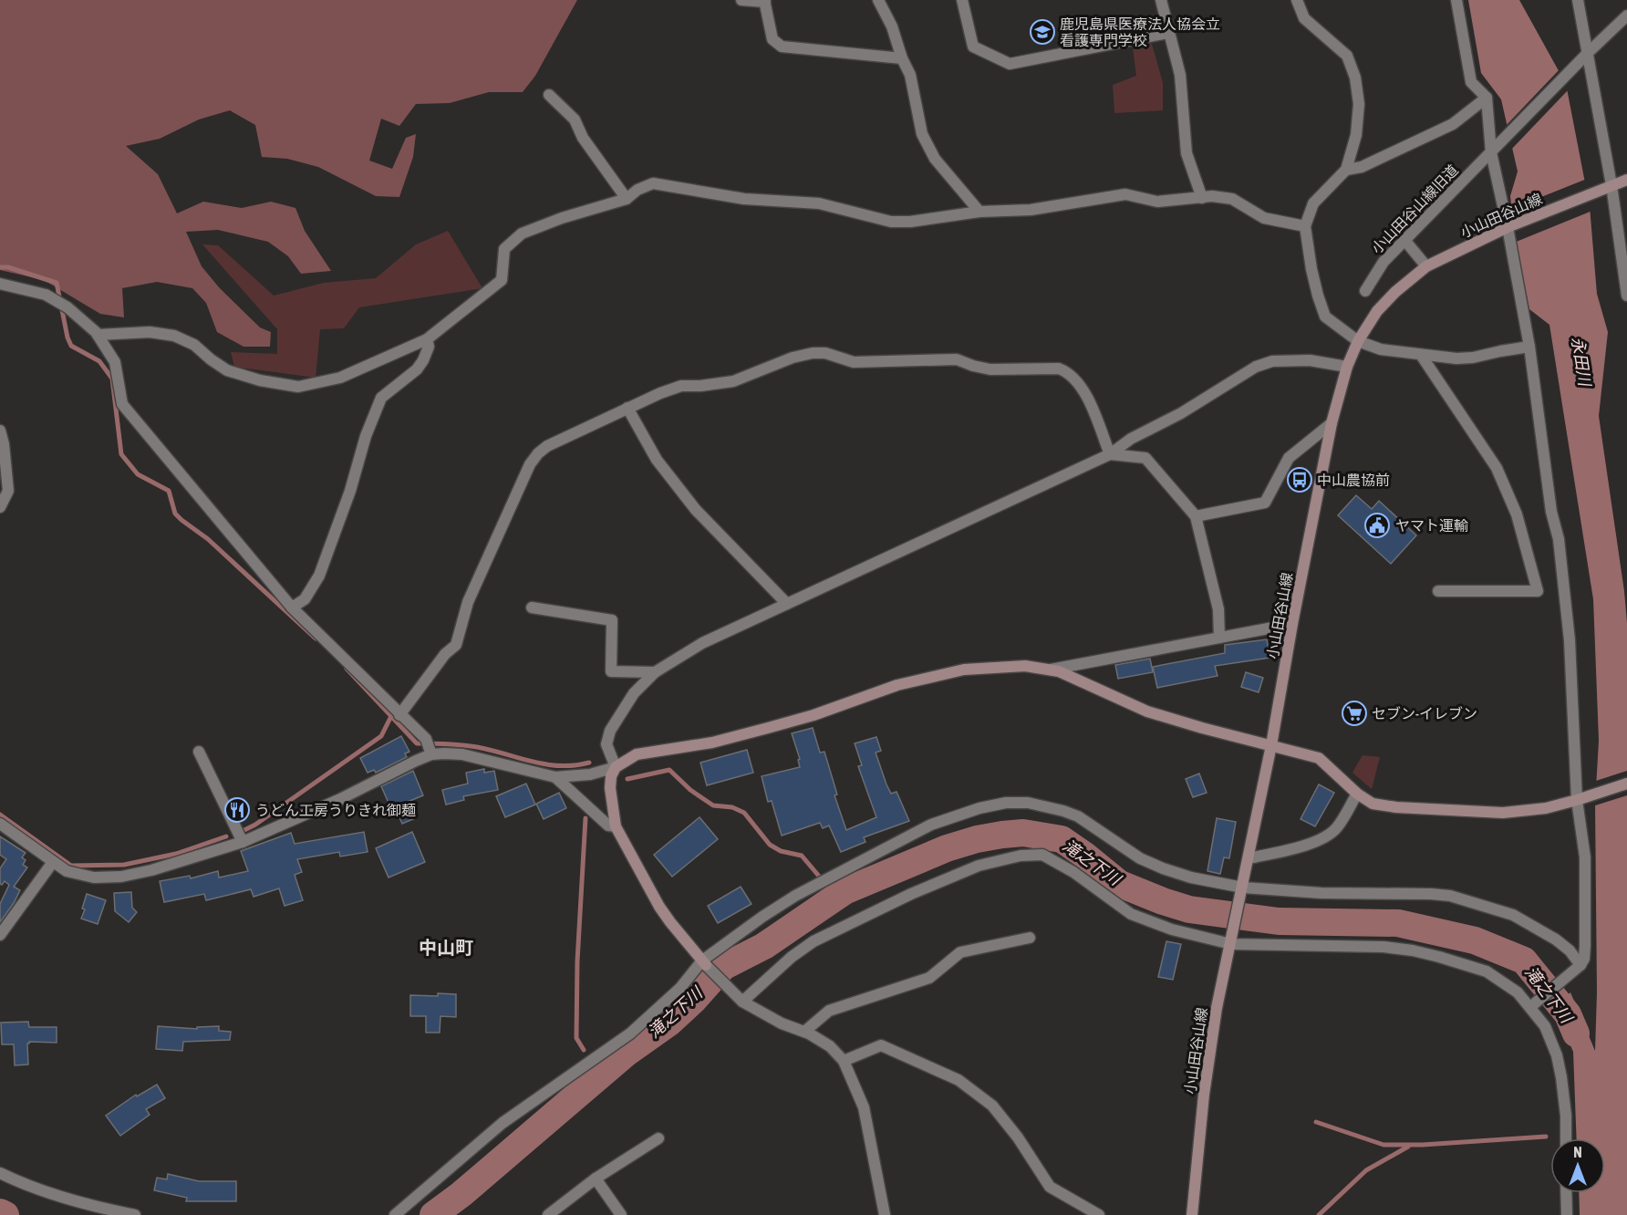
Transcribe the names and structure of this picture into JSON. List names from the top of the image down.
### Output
{
  "streets": {
    "street": ["小山田谷山線旧道", "小山田谷山線"]
  },
  "districts": ["中山町"],
  "water": ["永田川", "滝之下川"],
  "places": {
    "school or university": ["鹿児島県医療法人協会立 看護専門学校"],
    "bus stop": ["中山農協前"],
    "public building": ["ヤマト運輸"],
    "supermarket": ["セブン-イレブン"],
    "restaurant": ["うどん工房うりきれ御麺"]
  },
  "north": "top"
}
